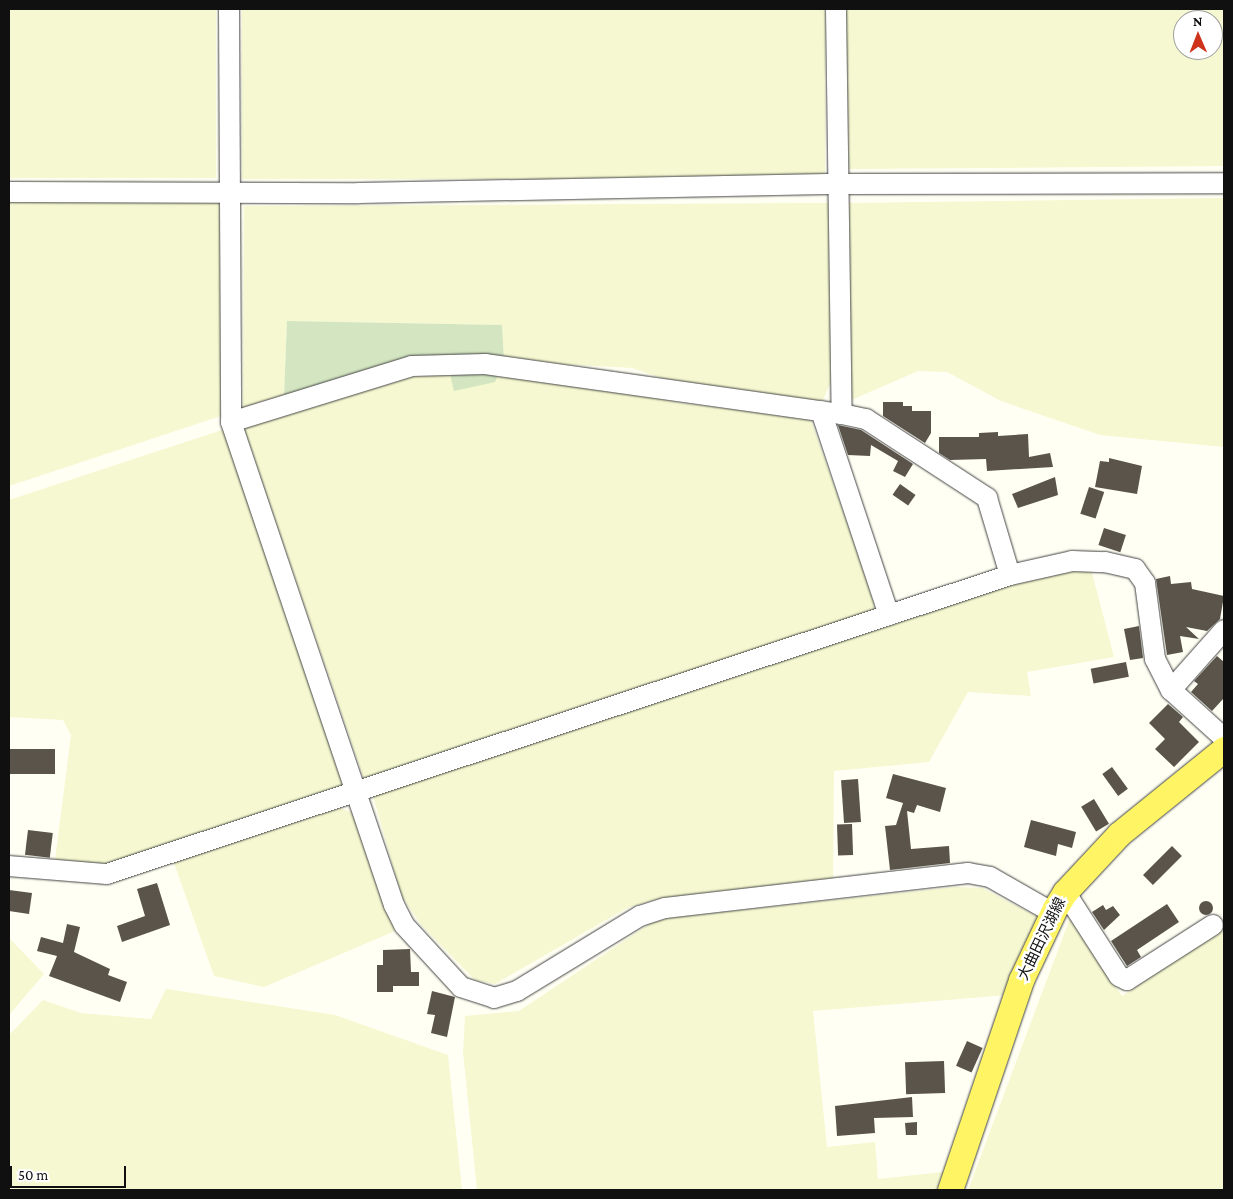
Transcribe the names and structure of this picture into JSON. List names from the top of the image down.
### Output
{
  "streets": {
    "main road": ["大曲田沢湖線"]
  },
  "scale_bar": "50 m",
  "north": "top"
}
